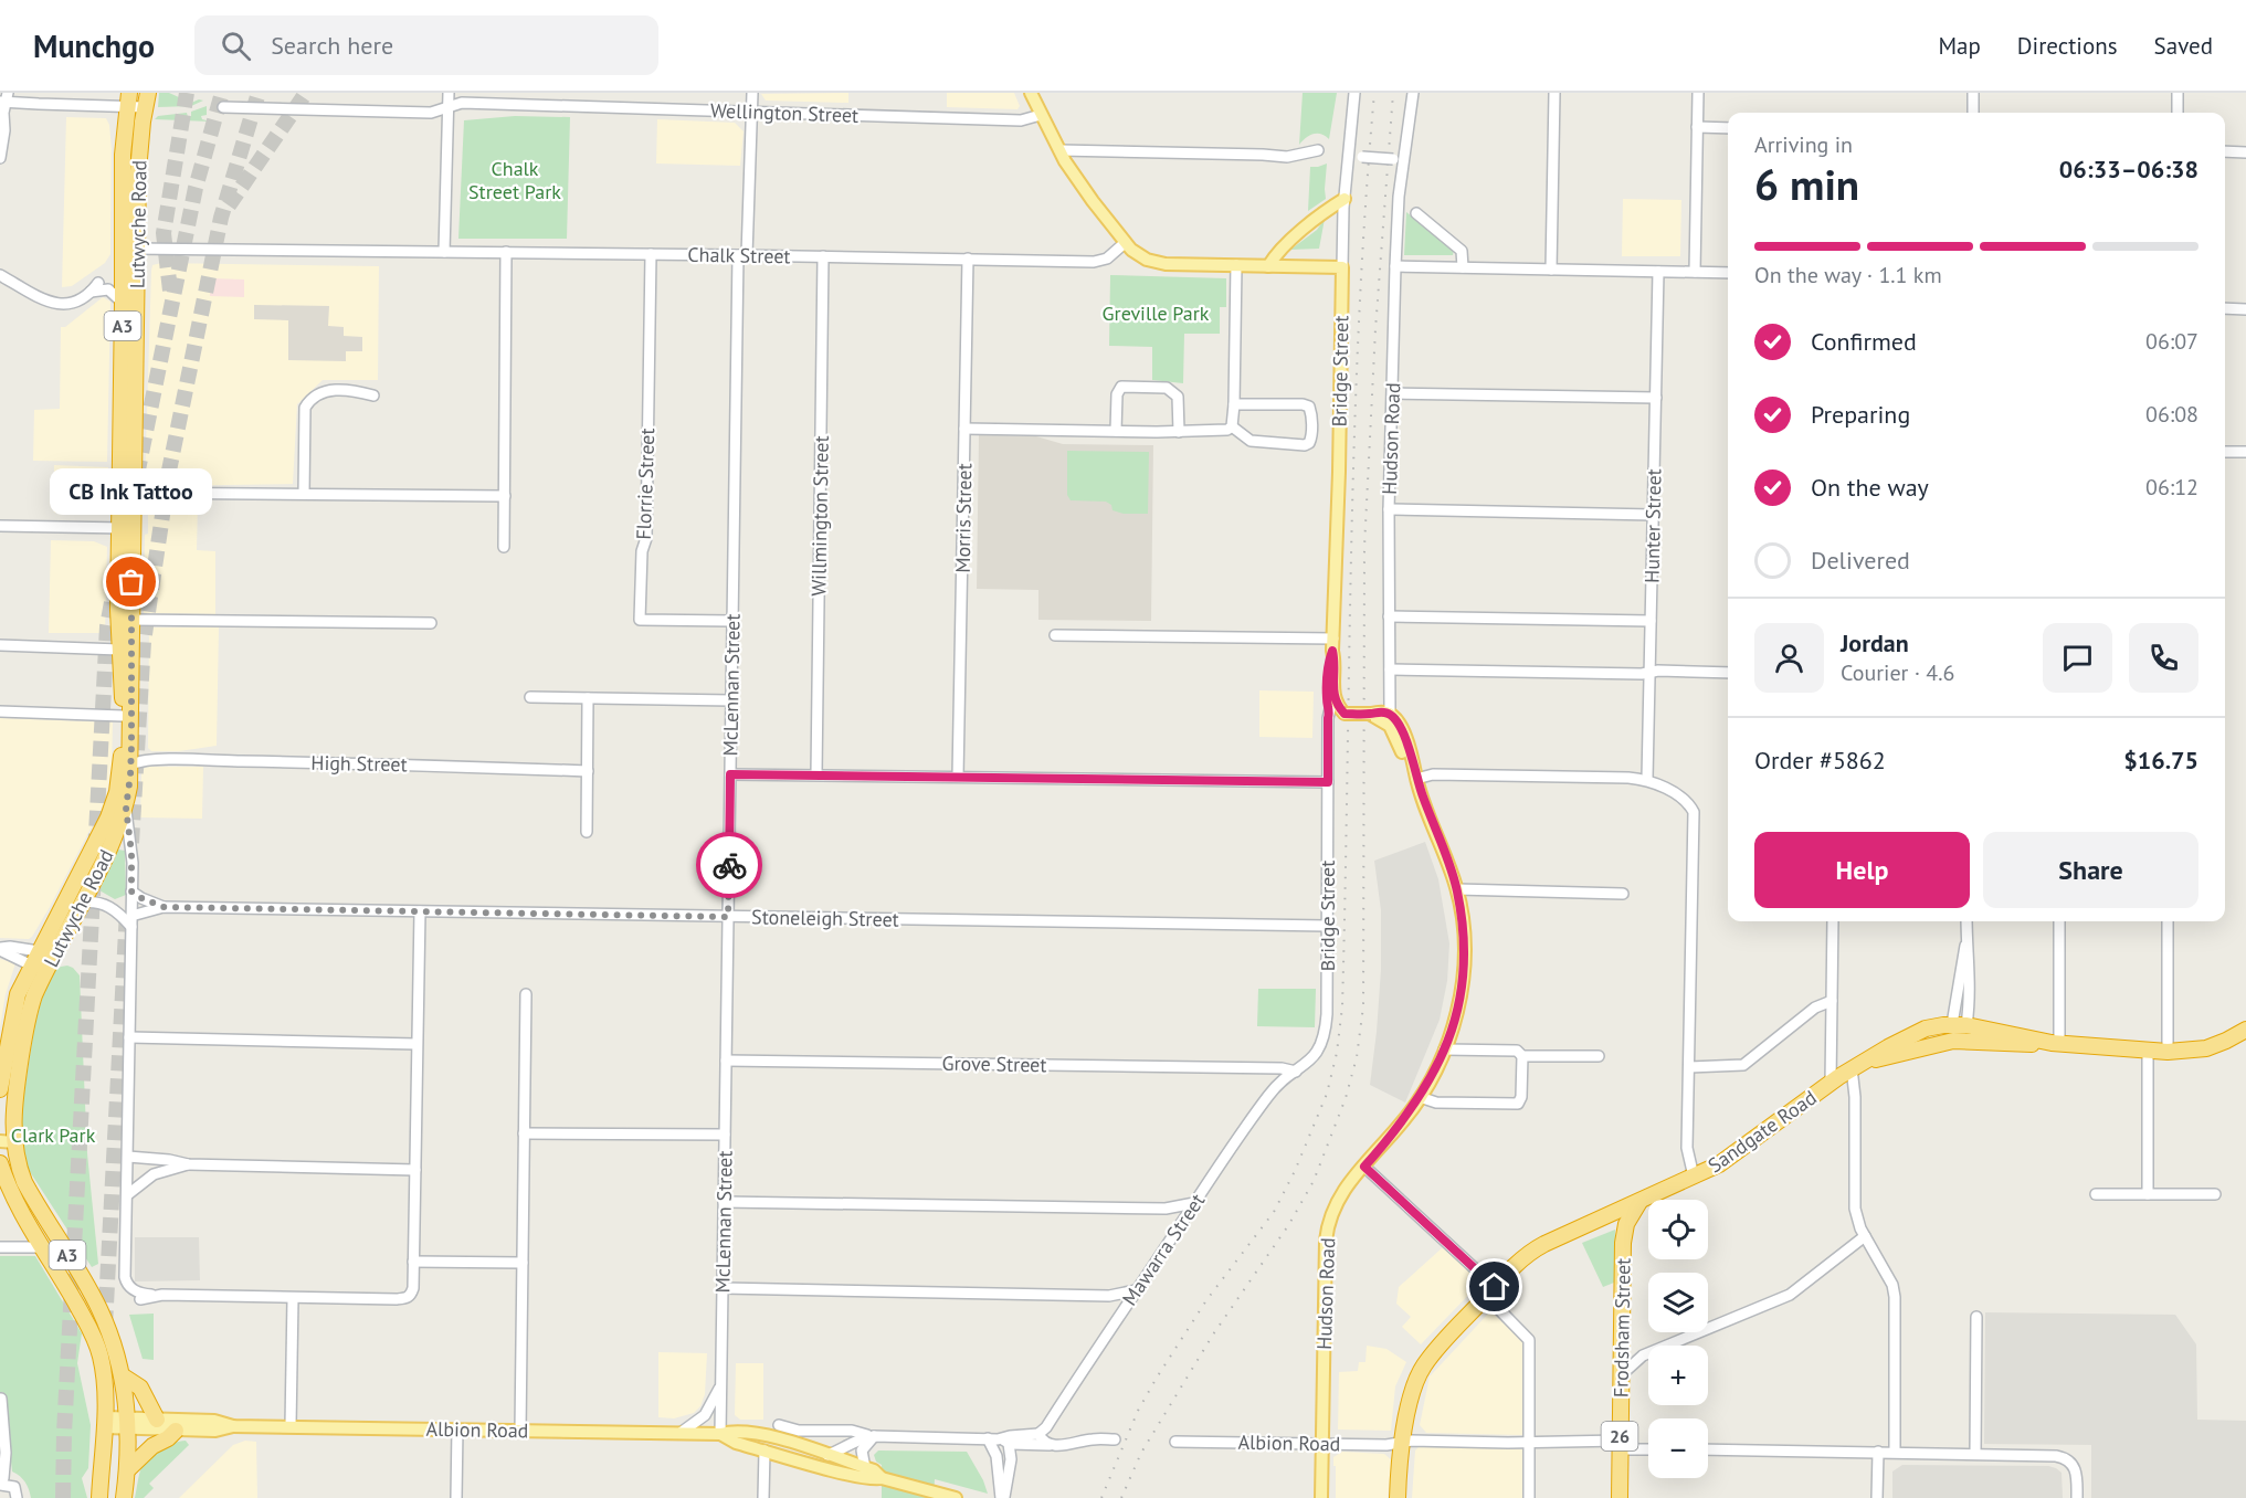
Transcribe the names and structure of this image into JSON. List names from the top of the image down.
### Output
{
  "streets": {
    "highway": [
      "Lutwyche Road",
      "A3",
      "Sandgate Road",
      "Frodsham Street",
      "26"
    ],
    "main road": ["Bridge Street", "Hudson Road", "Albion Road"],
    "street": [
      "Wellington Street",
      "Chalk Street",
      "Florrie Street",
      "Willmington Street",
      "Morris Street",
      "Hunter Street",
      "McLennan Street",
      "High Street",
      "Stoneleigh Street",
      "Grove Street",
      "Mawarra Street"
    ]
  },
  "crossings": [
    ["Wellington Street", "McLennan Street"],
    ["Lutwyche Road", "Chalk Street"],
    ["Lutwyche Road", "High Street"],
    ["Lutwyche Road", "Albion Road"],
    ["Chalk Street", "Florrie Street"],
    ["Chalk Street", "Willmington Street"],
    ["Chalk Street", "Morris Street"],
    ["Chalk Street", "McLennan Street"],
    ["A3", "Albion Road"],
    ["Bridge Street", "Stoneleigh Street"],
    ["Bridge Street", "Grove Street"],
    ["Bridge Street", "Mawarra Street"],
    ["Hudson Road", "Albion Road"],
    ["Florrie Street", "McLennan Street"],
    ["McLennan Street", "Stoneleigh Street"],
    ["McLennan Street", "Grove Street"],
    ["McLennan Street", "Albion Road"],
    ["Grove Street", "Mawarra Street"],
    ["Sandgate Road", "Frodsham Street"],
    ["Sandgate Road", "Albion Road"],
    ["Frodsham Street", "Albion Road"]
  ],
  "parks": ["Chalk Street Park", "Greville Park", "Clark Park"],
  "places": ["CB Ink Tattoo"],
  "page": {
    "header": "Munchgo",
    "search": "Search here",
    "nav": ["Map", "Directions", "Saved"],
    "heading": ["6 min", "Arriving in", "06:33–06:38"],
    "panel": [
      "Jordan",
      "Courier · 4.6",
      "Order #5862",
      "$16.75"
    ],
    "bar": "On the way · 1.1 km",
    "list": [
      ["Confirmed", "06:07"],
      ["Preparing", "06:08"],
      ["On the way", "06:12"],
      "Delivered"
    ],
    "bubble": "CB Ink Tattoo",
    "buttons": ["Help", "Share"],
    "map_buttons": ["+", "−"]
  }
}
